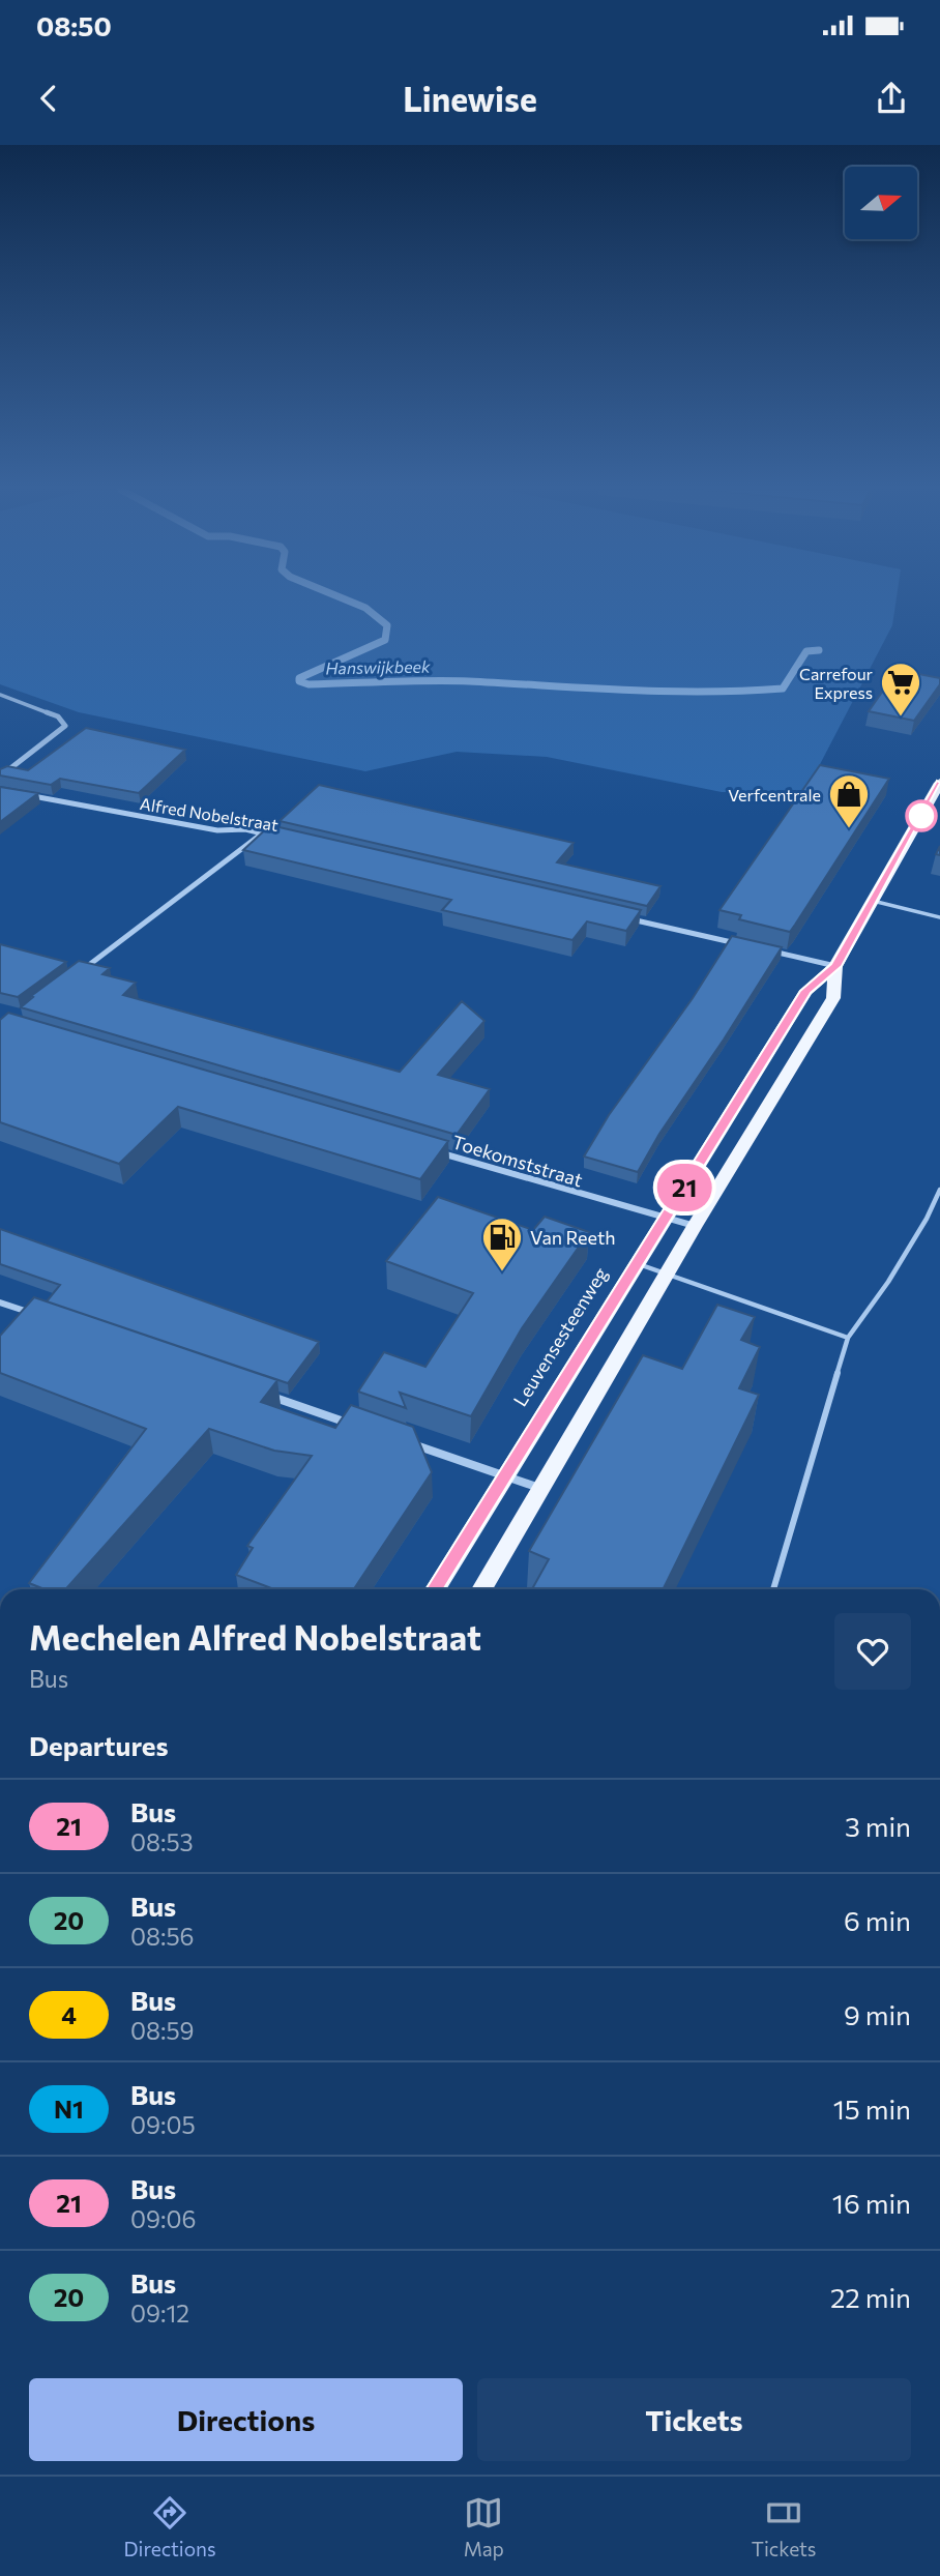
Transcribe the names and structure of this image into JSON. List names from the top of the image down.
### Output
{
  "streets": {
    "main road": ["Leuvensesteenweg"],
    "street": ["Alfred Nobelstraat", "Toekomststraat"]
  },
  "crossings": [
    ["Toekomststraat", "Leuvensesteenweg"]
  ],
  "water": ["Hanswijkbeek"],
  "places": {
    "supermarket": ["Carrefour Express"],
    "shop": ["Verfcentrale"],
    "fuel station": ["Van Reeth"]
  },
  "lines": ["bus line 21"],
  "north": "right",
  "page": {
    "status": "08:50",
    "header": "Linewise",
    "on_map": "21",
    "heading": [
      ["Mechelen Alfred Nobelstraat", "Bus"],
      "Departures"
    ],
    "list": [
      {
        "mark": "21",
        "name": "Bus",
        "note": "08:53",
        "value": "3 min"
      },
      {
        "mark": "20",
        "name": "Bus",
        "note": "08:56",
        "value": "6 min"
      },
      {
        "mark": "4",
        "name": "Bus",
        "note": "08:59",
        "value": "9 min"
      },
      {
        "mark": "N1",
        "name": "Bus",
        "note": "09:05",
        "value": "15 min"
      },
      {
        "mark": "21",
        "name": "Bus",
        "note": "09:06",
        "value": "16 min"
      },
      {
        "mark": "20",
        "name": "Bus",
        "note": "09:12",
        "value": "22 min"
      }
    ],
    "buttons": ["Directions", "Tickets"],
    "tabs": ["Directions", "Map", "Tickets"]
  }
}
